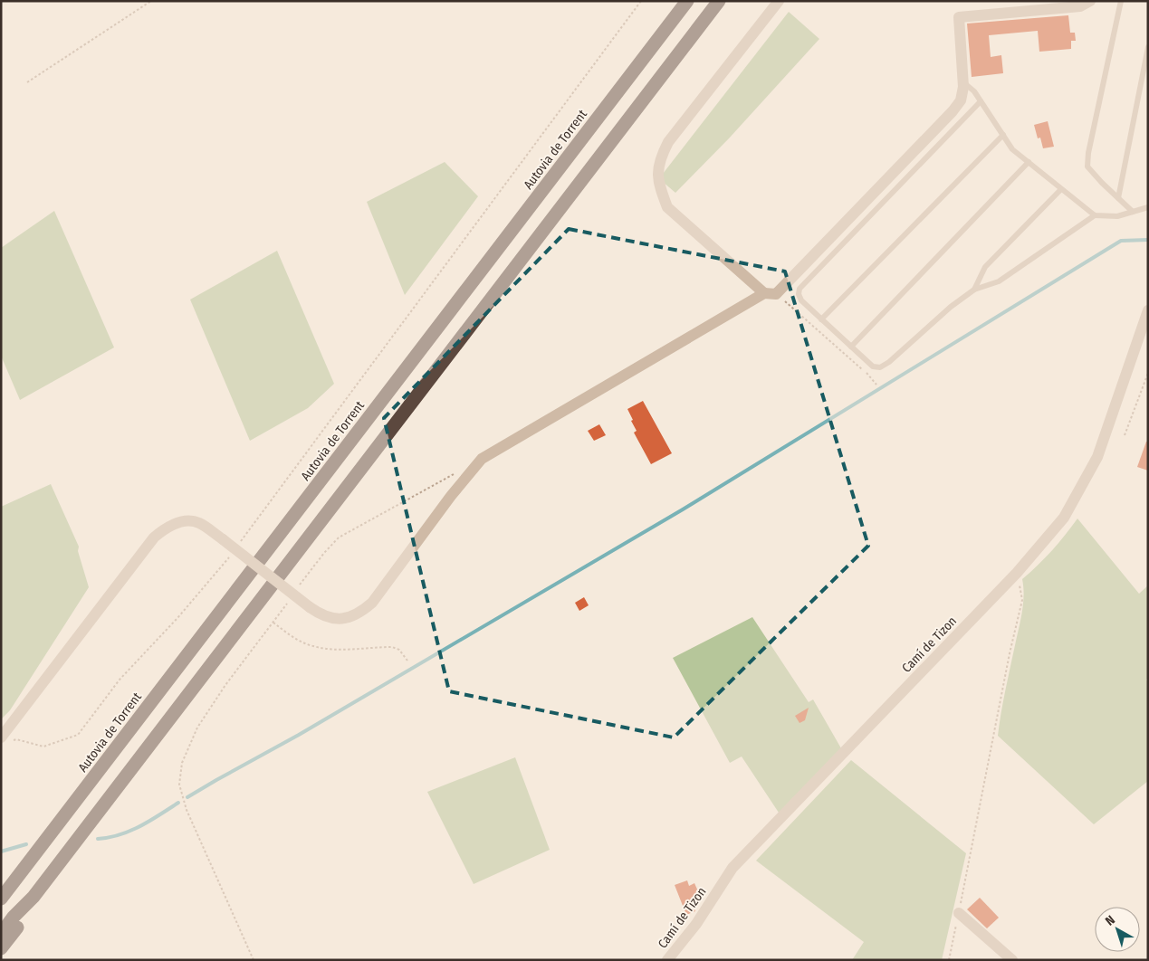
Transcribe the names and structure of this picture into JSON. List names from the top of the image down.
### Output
{
  "streets": {
    "highway": ["Autovia de Torrent"],
    "street": ["Camí de Tizon"]
  },
  "north": "top left"
}
